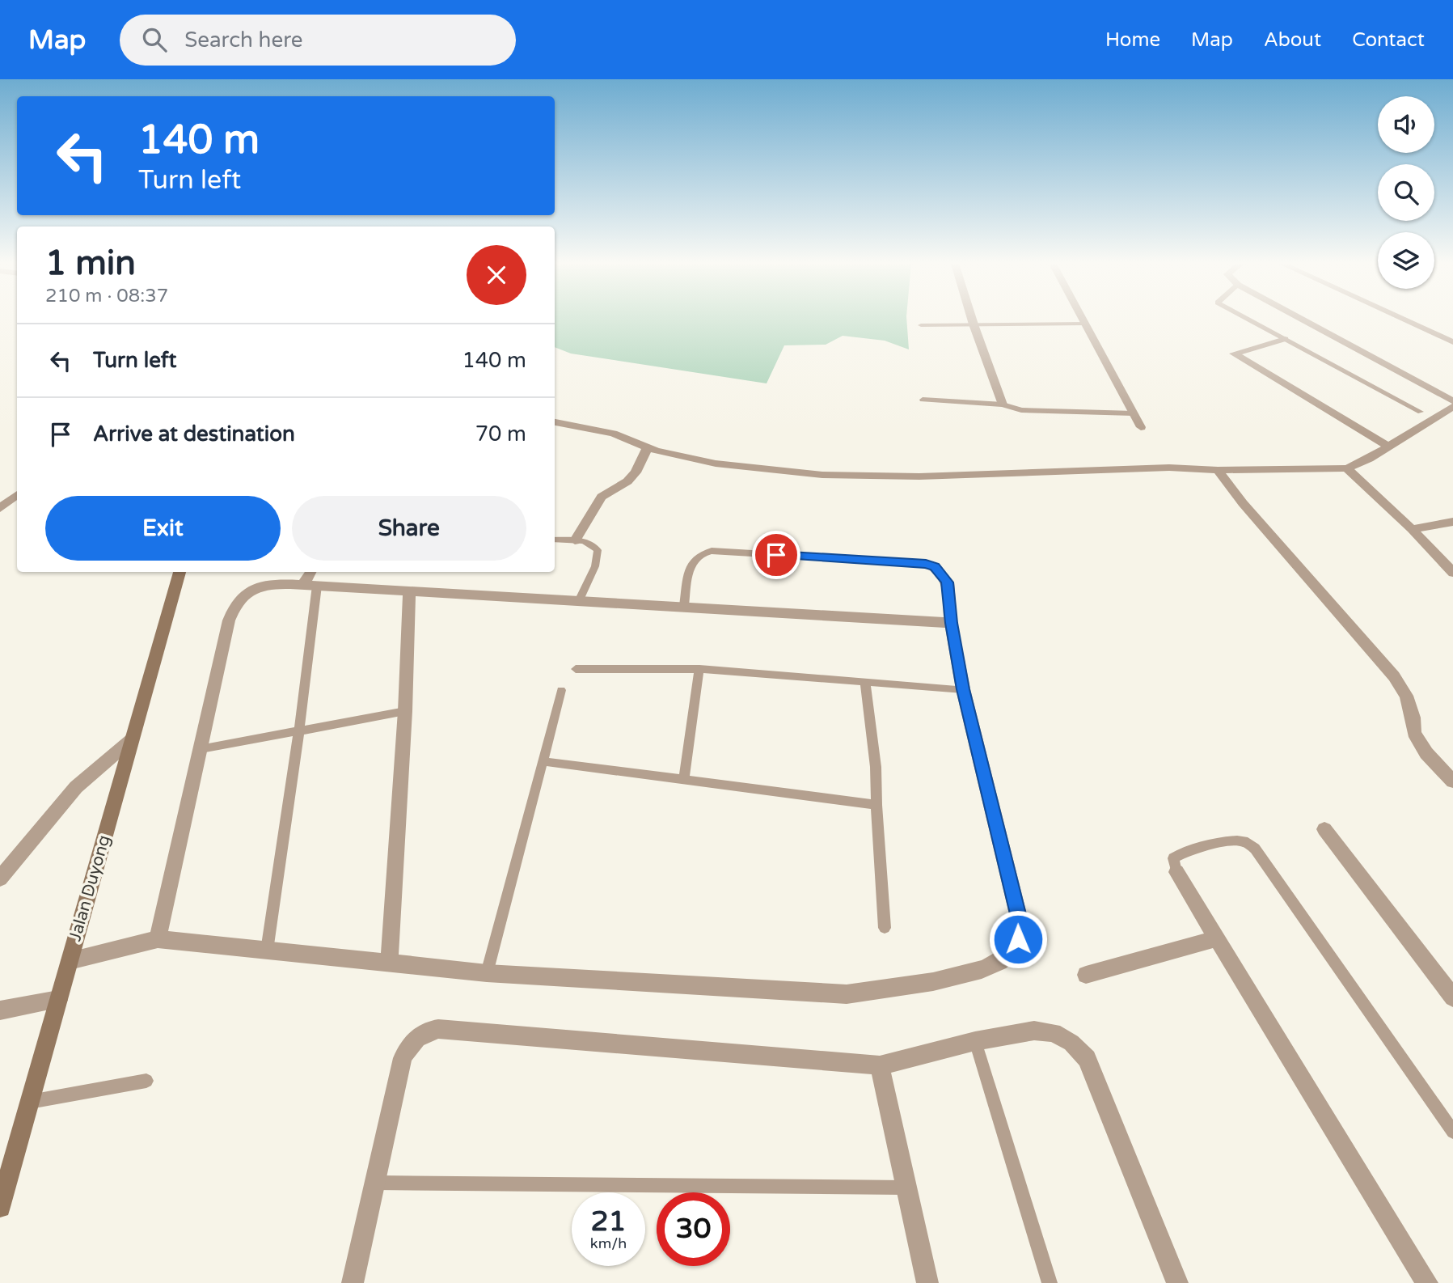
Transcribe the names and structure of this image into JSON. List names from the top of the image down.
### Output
{
  "streets": {
    "main road": ["Jalan Duyong"]
  },
  "page": {
    "header": "Map",
    "search": "Search here",
    "nav": [
      "Home",
      "Map",
      "About",
      "Contact"
    ],
    "turn": ["140 m", "Turn left"],
    "heading": ["1 min", "210 m · 08:37"],
    "list": [
      {
        "name": "Turn left",
        "value": "140 m"
      },
      {
        "name": "Arrive at destination",
        "value": "70 m"
      }
    ],
    "buttons": ["Exit", "Share"],
    "speed": "21 km/h",
    "limit": "30"
  }
}
